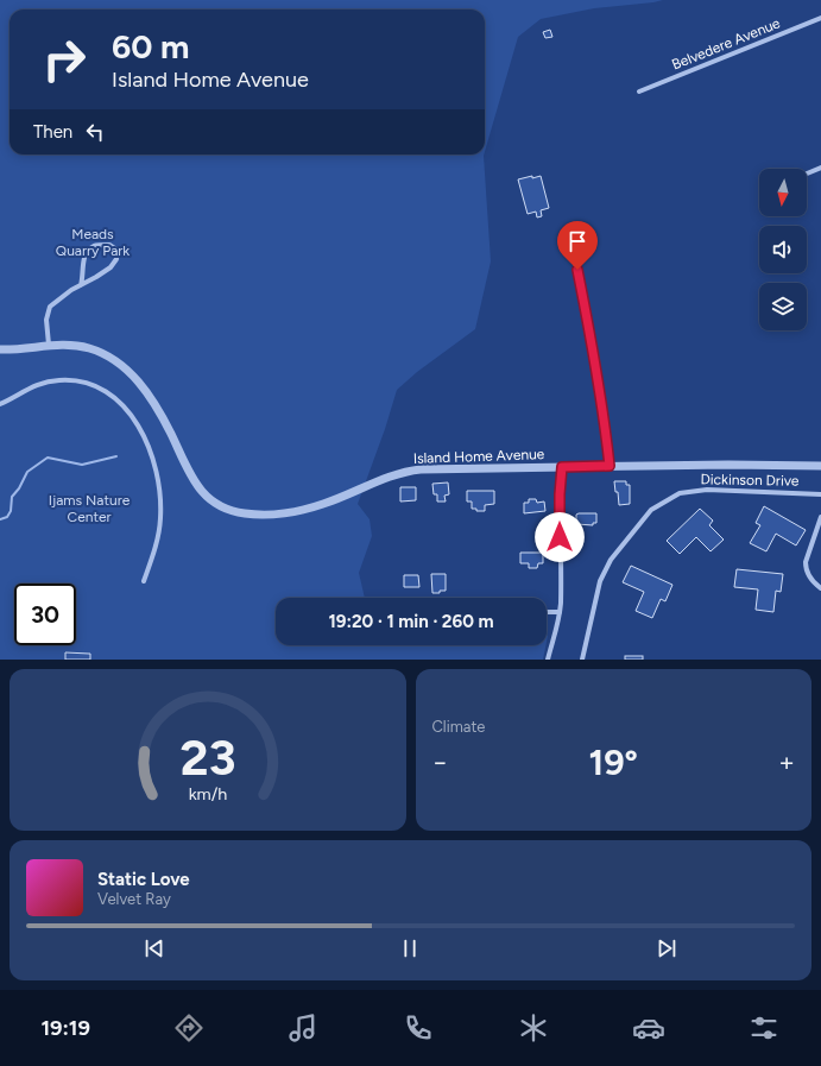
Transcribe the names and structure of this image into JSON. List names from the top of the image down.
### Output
{
  "streets": {
    "street": ["Belvedere Avenue", "Island Home Avenue", "Dickinson Drive"]
  },
  "parks": ["Meads Quarry Park", "Ijams Nature Center"],
  "north": "bottom",
  "page": {
    "turn": ["60 m", "Island Home Avenue"],
    "then": "Then",
    "limit": "30",
    "trip": "19:20 · 1 min · 260 m",
    "tile": "Climate",
    "heat": ["−", "19°", "+"],
    "song": ["Static Love", "Velvet Ray"],
    "tabs": "19:19",
    "gauge": ["23", "km/h"]
  }
}
